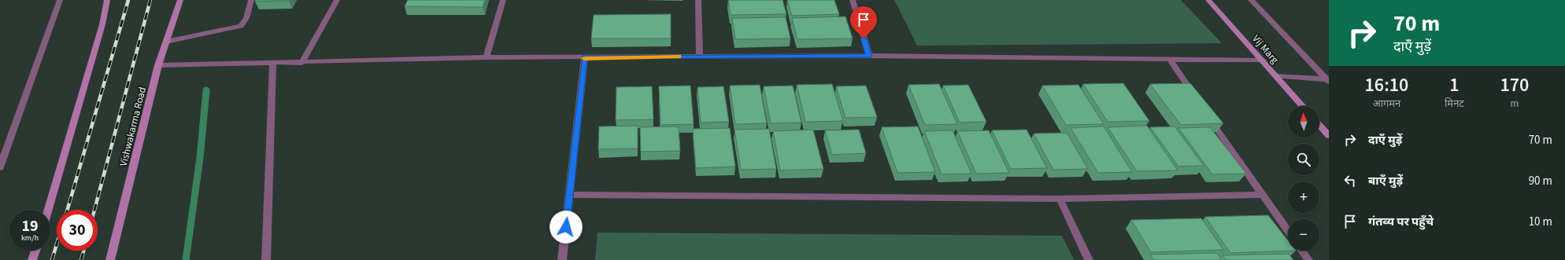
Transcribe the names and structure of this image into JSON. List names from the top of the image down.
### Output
{
  "streets": {
    "main road": ["Vij Marg", "Vishwakarma Road"]
  },
  "north": "top",
  "page": {
    "turn": ["70 m", "दाएँ मुड़ें"],
    "eta": [
      "16:10",
      "आगमन",
      "1",
      "मिनट",
      "170",
      "m"
    ],
    "map_buttons": ["+", "−"],
    "list": [
      {
        "name": "दाएँ मुड़ें",
        "value": "70 m"
      },
      {
        "name": "बाएँ मुड़ें",
        "value": "90 m"
      },
      {
        "name": "गंतव्य पर पहुँचे",
        "value": "10 m"
      }
    ],
    "speed": "19 km/h",
    "limit": "30"
  }
}
